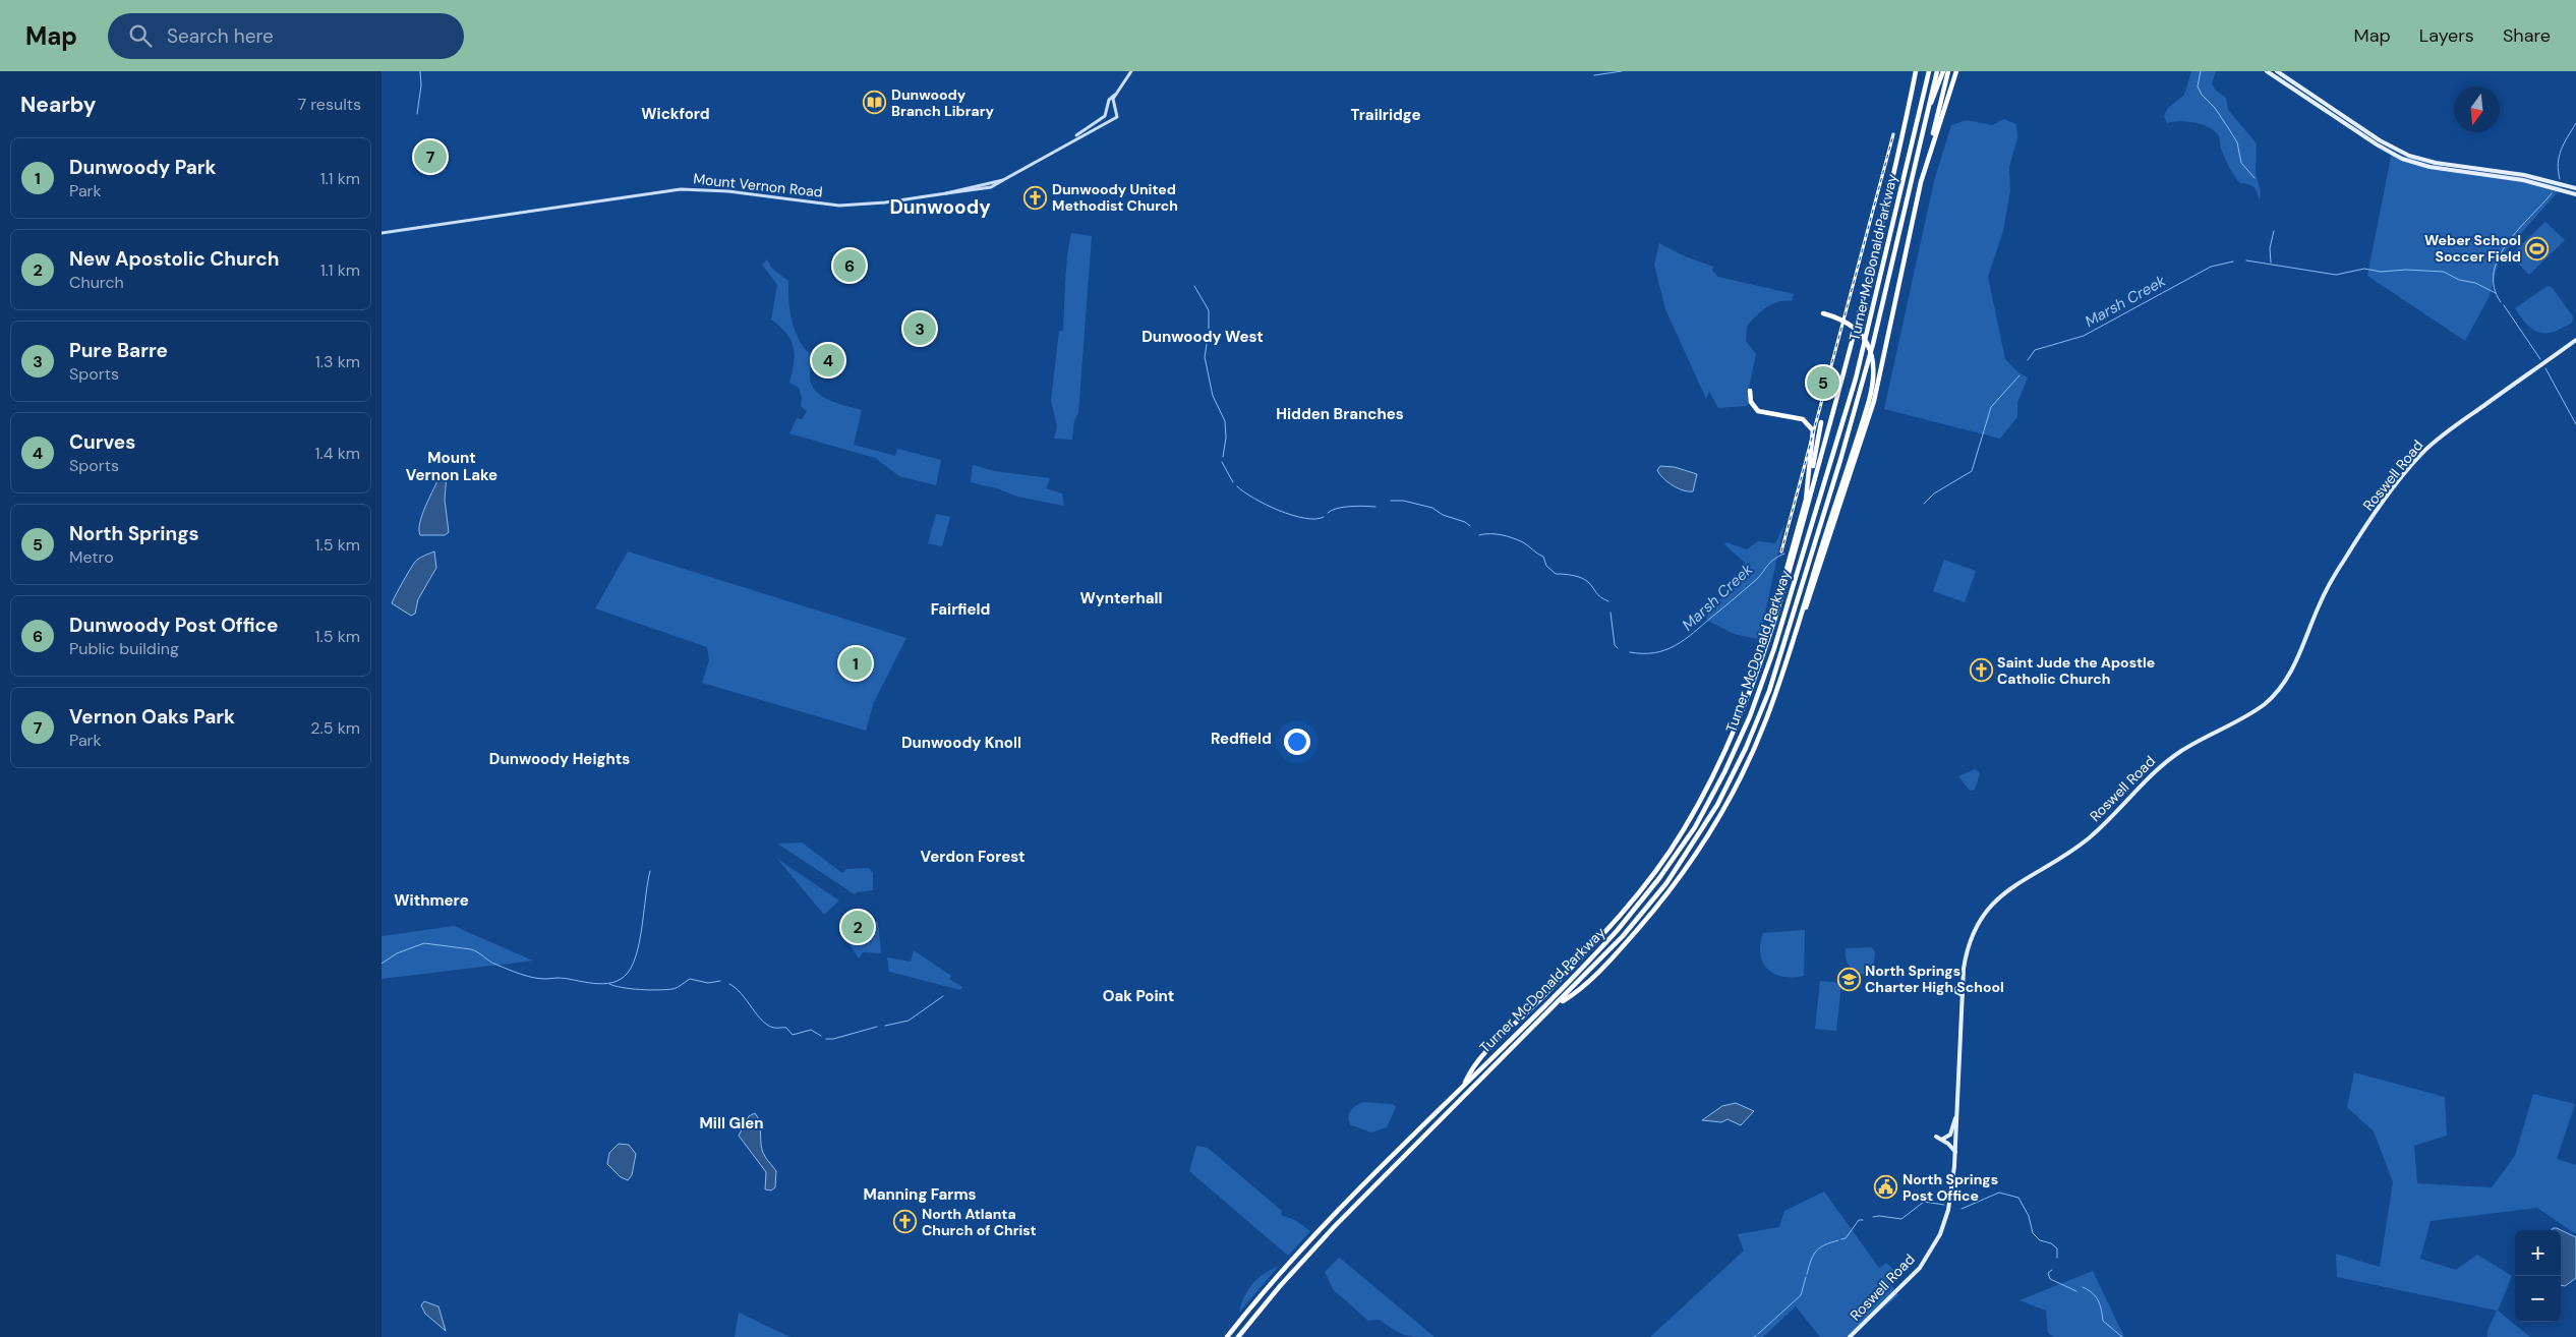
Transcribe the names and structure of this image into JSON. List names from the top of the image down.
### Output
{
  "streets": {
    "highway": ["Turner McDonald Parkway"],
    "main road": ["Mount Vernon Road", "Roswell Road"]
  },
  "districts": [
    "Wickford",
    "Trailridge",
    "Dunwoody",
    "Dunwoody West",
    "Hidden Branches",
    "Mount Vernon Lake",
    "Wynterhall",
    "Fairfield",
    "Redfield",
    "Dunwoody Knoll",
    "Dunwoody Heights",
    "Verdon Forest",
    "Withmere",
    "Oak Point",
    "Mill Glen",
    "Manning Farms"
  ],
  "water": ["Marsh Creek"],
  "places": {
    "library": ["Dunwoody Branch Library"],
    "church": ["Dunwoody United Methodist Church", "Saint Jude the Apostle Catholic Church", "North Atlanta Church of Christ"],
    "sports": ["Weber School Soccer Field"],
    "school or university": ["North Springs Charter High School"],
    "public building": ["North Springs Post Office"]
  },
  "north": "bottom",
  "page": {
    "header": "Map",
    "search": "Search here",
    "nav": ["Map", "Layers", "Share"],
    "heading": ["Nearby", "7 results"],
    "list": [
      {
        "mark": "1",
        "name": "Dunwoody Park",
        "note": "Park",
        "value": "1.1 km"
      },
      {
        "mark": "2",
        "name": "New Apostolic Church",
        "note": "Church",
        "value": "1.1 km"
      },
      {
        "mark": "3",
        "name": "Pure Barre",
        "note": "Sports",
        "value": "1.3 km"
      },
      {
        "mark": "4",
        "name": "Curves",
        "note": "Sports",
        "value": "1.4 km"
      },
      {
        "mark": "5",
        "name": "North Springs",
        "note": "Metro",
        "value": "1.5 km"
      },
      {
        "mark": "6",
        "name": "Dunwoody Post Office",
        "note": "Public building",
        "value": "1.5 km"
      },
      {
        "mark": "7",
        "name": "Vernon Oaks Park",
        "note": "Park",
        "value": "2.5 km"
      }
    ],
    "pins": [
      "7",
      "6",
      "3",
      "4",
      "5",
      "1",
      "2"
    ],
    "map_buttons": ["+", "−"]
  }
}
